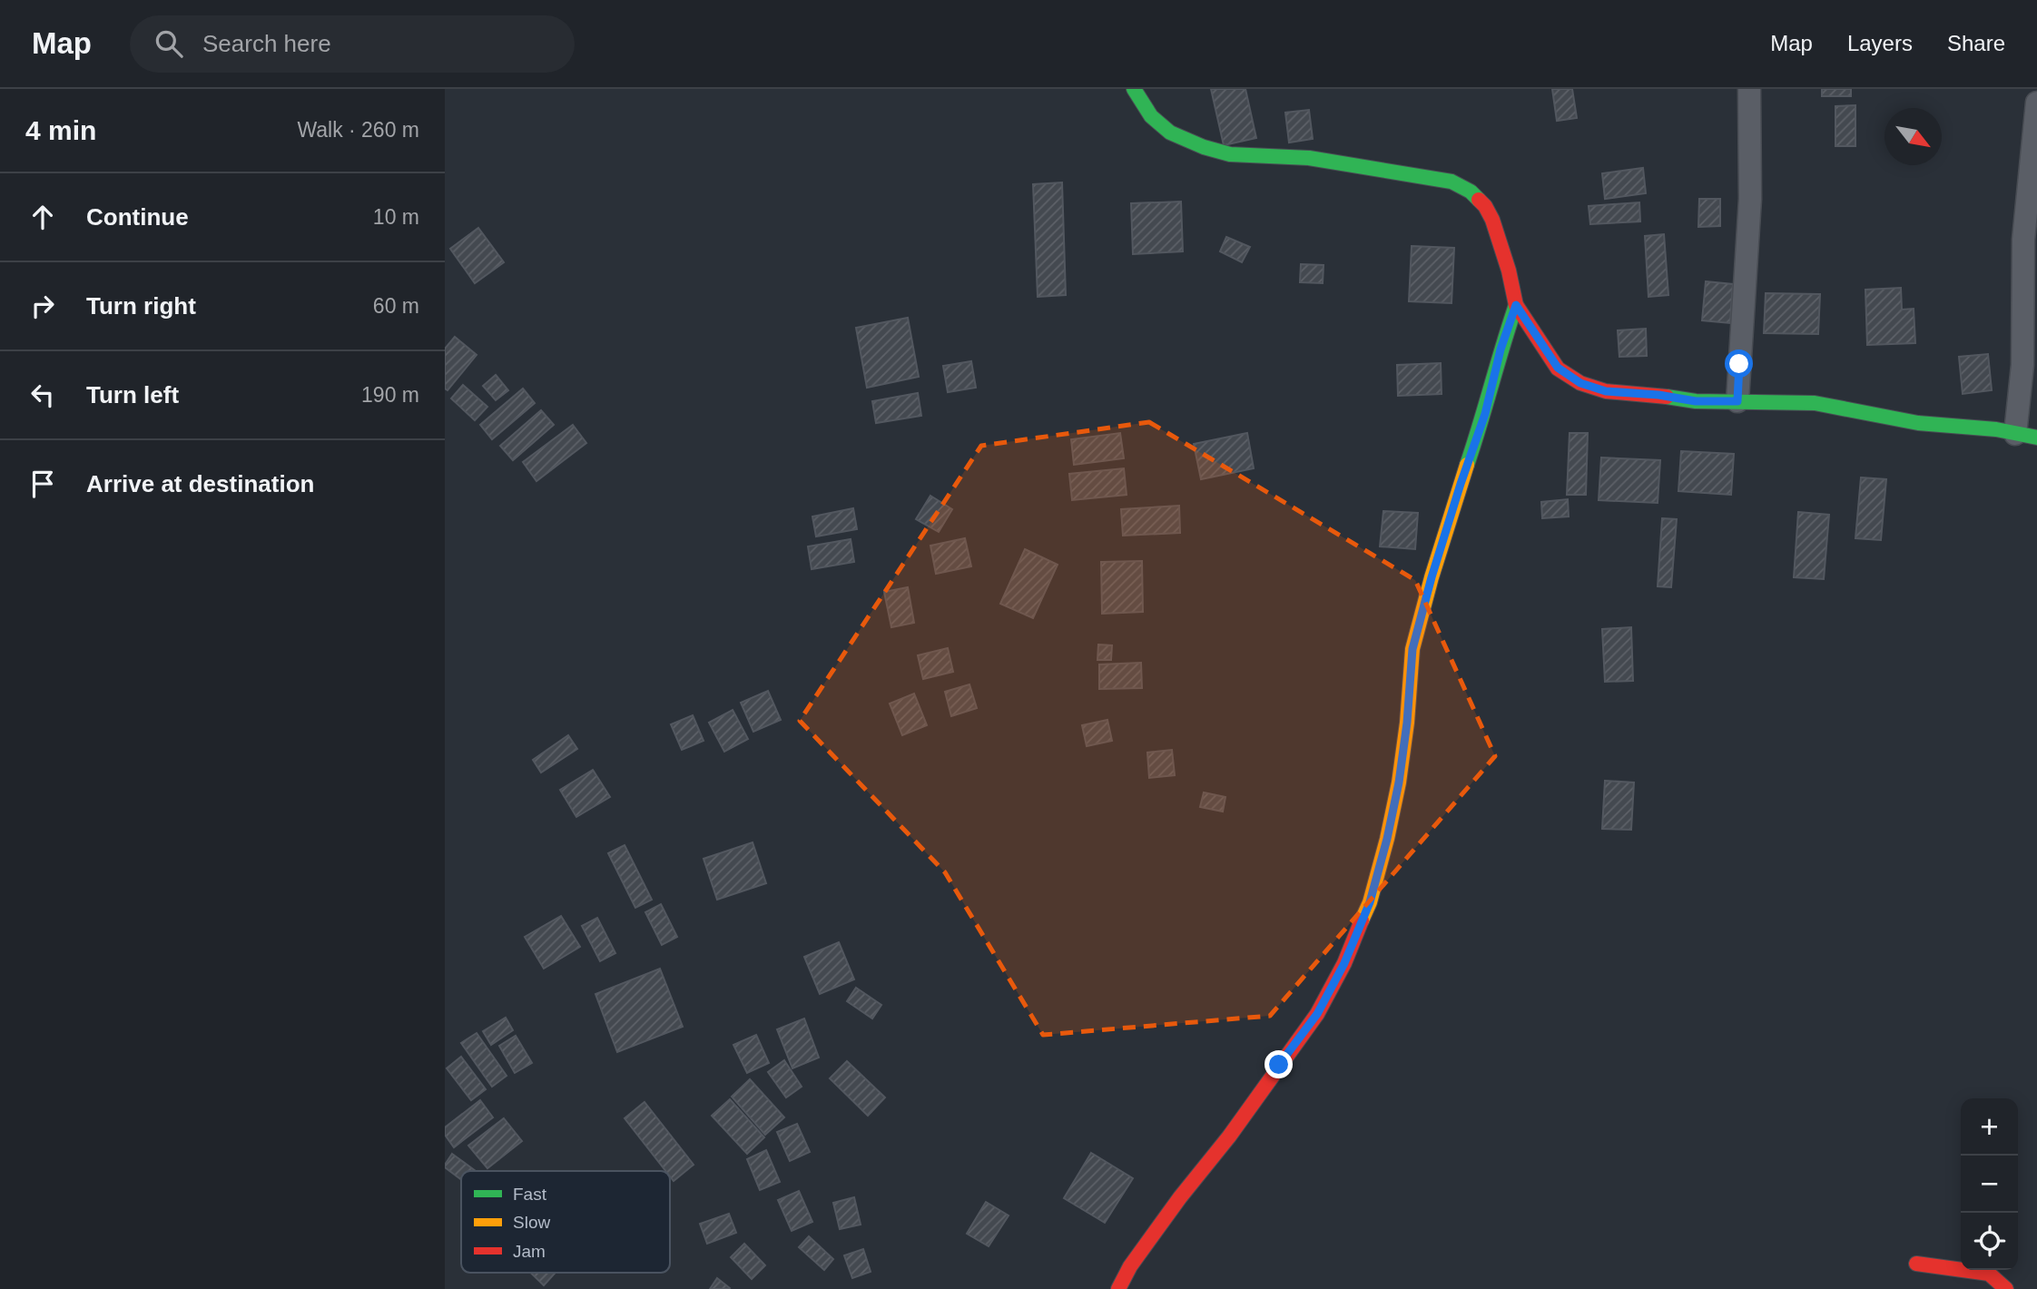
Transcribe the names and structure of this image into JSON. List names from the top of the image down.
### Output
{
  "legend": ["Fast", "Slow", "Jam"],
  "north": "bottom right",
  "page": {
    "header": "Map",
    "search": "Search here",
    "nav": ["Map", "Layers", "Share"],
    "heading": ["4 min", "Walk · 260 m"],
    "list": [
      ["Continue", "10 m"],
      ["Turn right", "60 m"],
      ["Turn left", "190 m"],
      "Arrive at destination"
    ],
    "map_buttons": ["+", "−"]
  }
}
